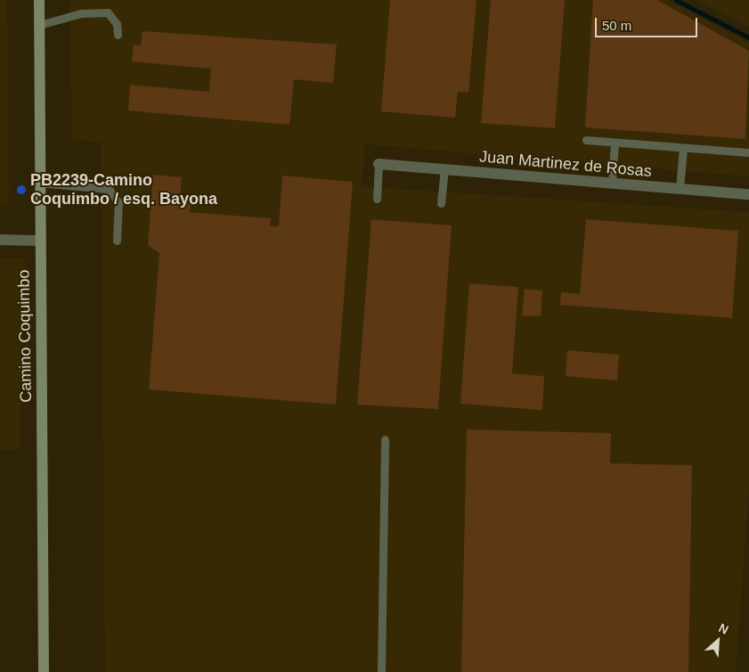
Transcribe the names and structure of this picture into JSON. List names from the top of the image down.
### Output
{
  "streets": {
    "street": ["Juan Martinez de Rosas", "Camino Coquimbo"]
  },
  "places": ["PB2239-Camino Coquimbo / esq. Bayona"],
  "scale_bar": "50 m",
  "north": "top right"
}
